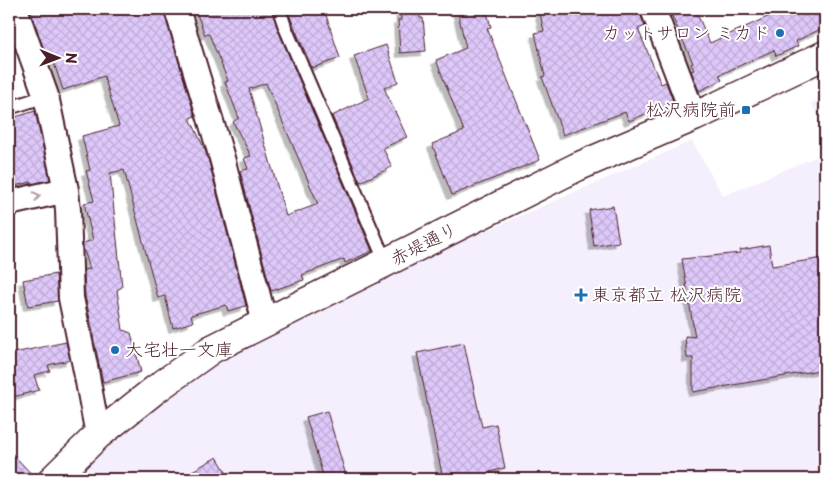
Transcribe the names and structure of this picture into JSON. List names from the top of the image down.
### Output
{
  "streets": {
    "street": ["赤堤通り"]
  },
  "places": {
    "other": ["カットサロン ミカド", "大宅壮一文庫"],
    "transit": ["松沢病院前"],
    "health": ["東京都立 松沢病院"]
  },
  "north": "right"
}
